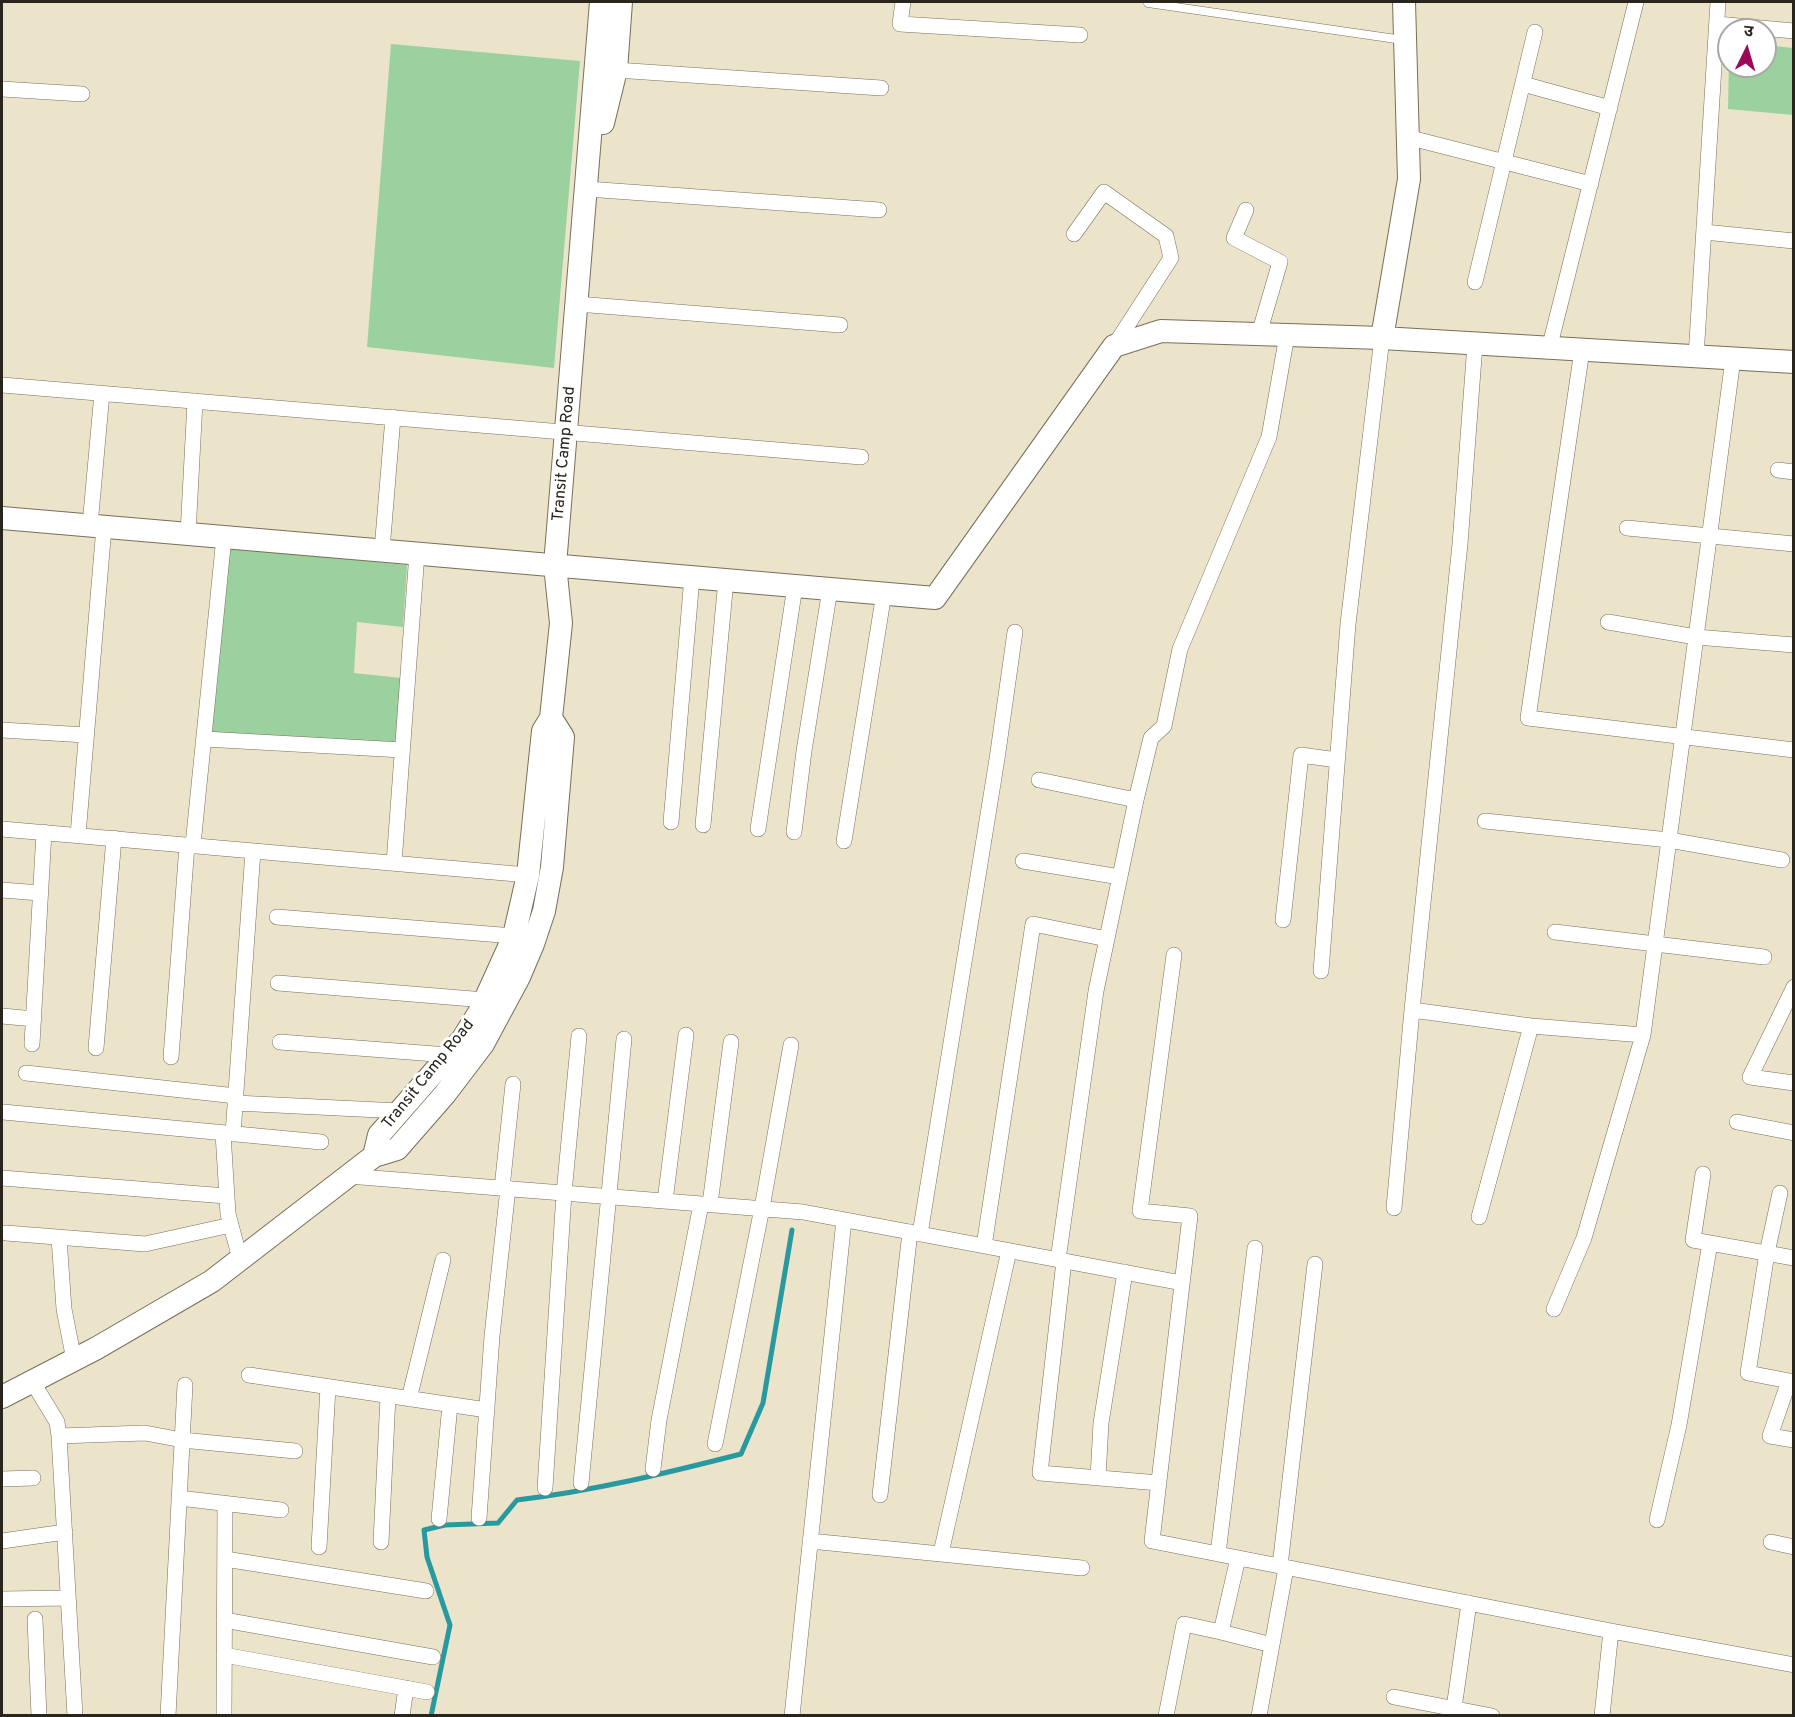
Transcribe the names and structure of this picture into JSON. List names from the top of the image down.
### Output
{
  "streets": {
    "street": ["Transit Camp Road"]
  },
  "north": "top"
}
